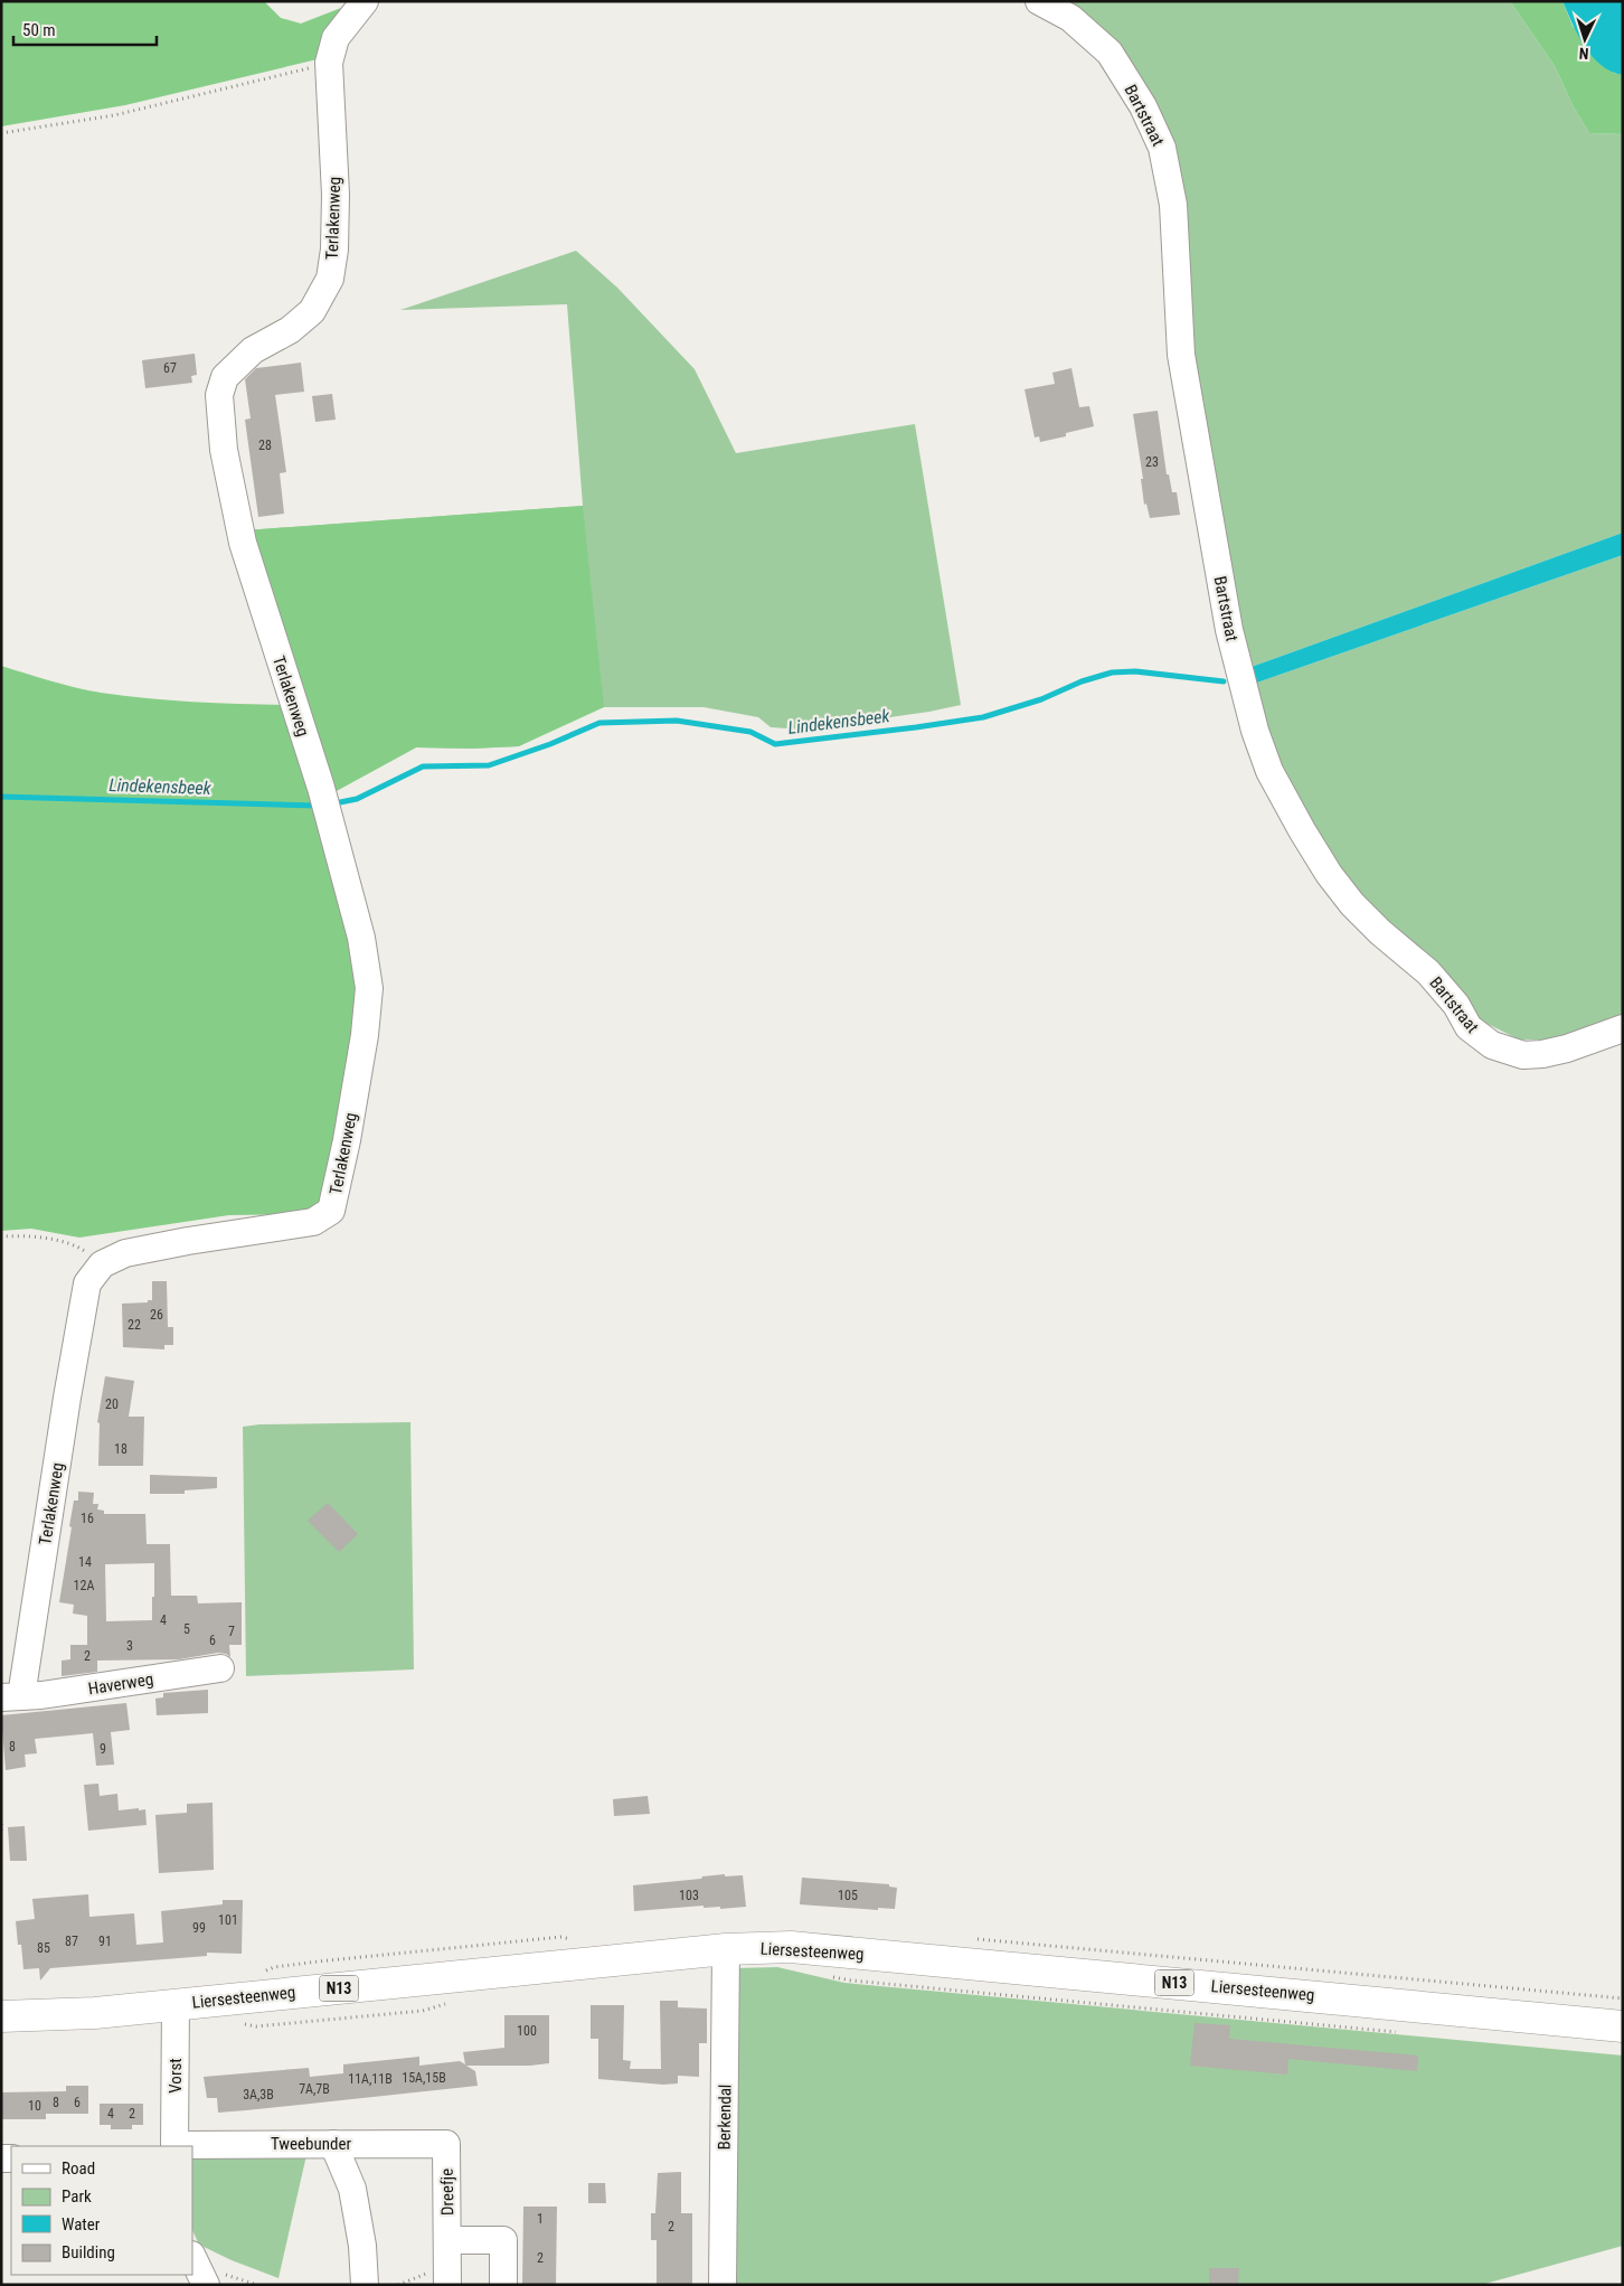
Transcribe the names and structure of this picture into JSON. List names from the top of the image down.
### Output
{
  "streets": {
    "main road": ["Liersesteenweg", "N13"],
    "street": [
      "Bartstraat",
      "Terlakenweg",
      "Haverweg",
      "Vorst",
      "Berkendal",
      "Tweebunder",
      "Dreefje"
    ]
  },
  "crossings": [
    ["Terlakenweg", "Haverweg"],
    ["Liersesteenweg", "Vorst"],
    ["Liersesteenweg", "Berkendal"],
    ["Vorst", "Tweebunder"],
    ["Tweebunder", "Dreefje"]
  ],
  "water": ["Lindekensbeek"],
  "house_numbers": [
    "67",
    "28",
    "23",
    "26",
    "22",
    "20",
    "18",
    "16",
    "14",
    "12A",
    "4",
    "5",
    "7",
    "6",
    "3",
    "2",
    "8",
    "9",
    "103",
    "105",
    "101",
    "99",
    "87",
    "91",
    "85",
    "100",
    "15A,15B",
    "11A,11B",
    "7A,7B",
    "3A,3B",
    "8",
    "6",
    "10",
    "4",
    "2",
    "1",
    "2",
    "2"
  ],
  "legend": [
    "Road",
    "Park",
    "Water",
    "Building"
  ],
  "scale_bar": "50 m",
  "north": "bottom"
}
